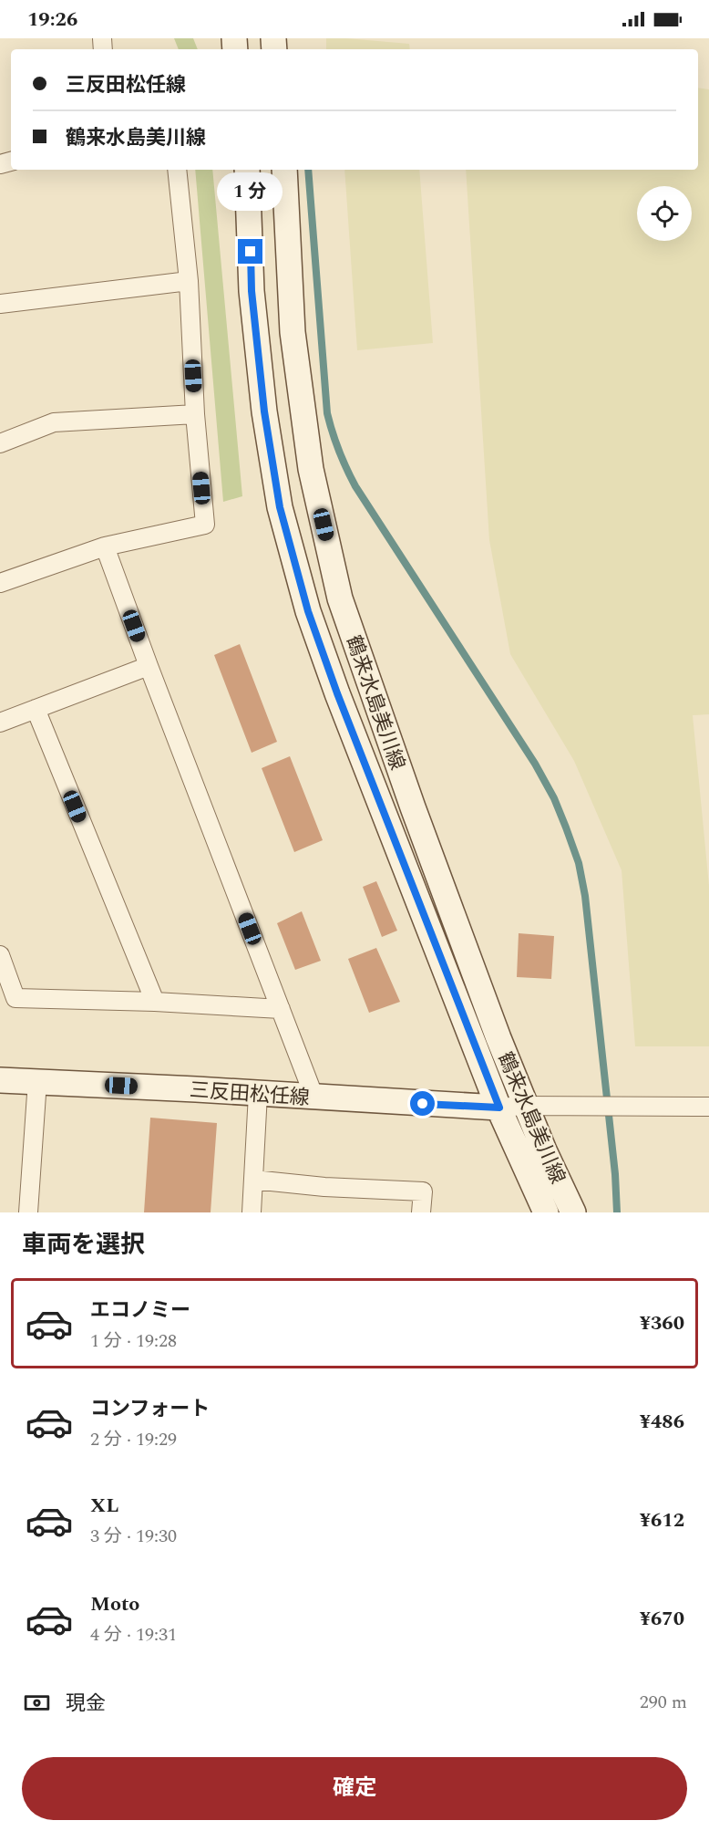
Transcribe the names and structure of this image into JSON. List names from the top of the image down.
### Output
{
  "streets": {
    "main road": ["鶴来水島美川線", "三反田松任線"]
  },
  "crossings": [
    ["鶴来水島美川線", "三反田松任線"]
  ],
  "page": {
    "status": "19:26",
    "banner": ["三反田松任線", "鶴来水島美川線"],
    "bubble": "1 分",
    "heading": "車両を選択",
    "list": [
      {
        "name": "エコノミー",
        "note": "1 分 · 19:28",
        "value": "¥360"
      },
      {
        "name": "コンフォート",
        "note": "2 分 · 19:29",
        "value": "¥486"
      },
      {
        "name": "XL",
        "note": "3 分 · 19:30",
        "value": "¥612"
      },
      {
        "name": "Moto",
        "note": "4 分 · 19:31",
        "value": "¥670"
      }
    ],
    "pay": ["現金", "290 m"],
    "buttons": "確定"
  }
}
